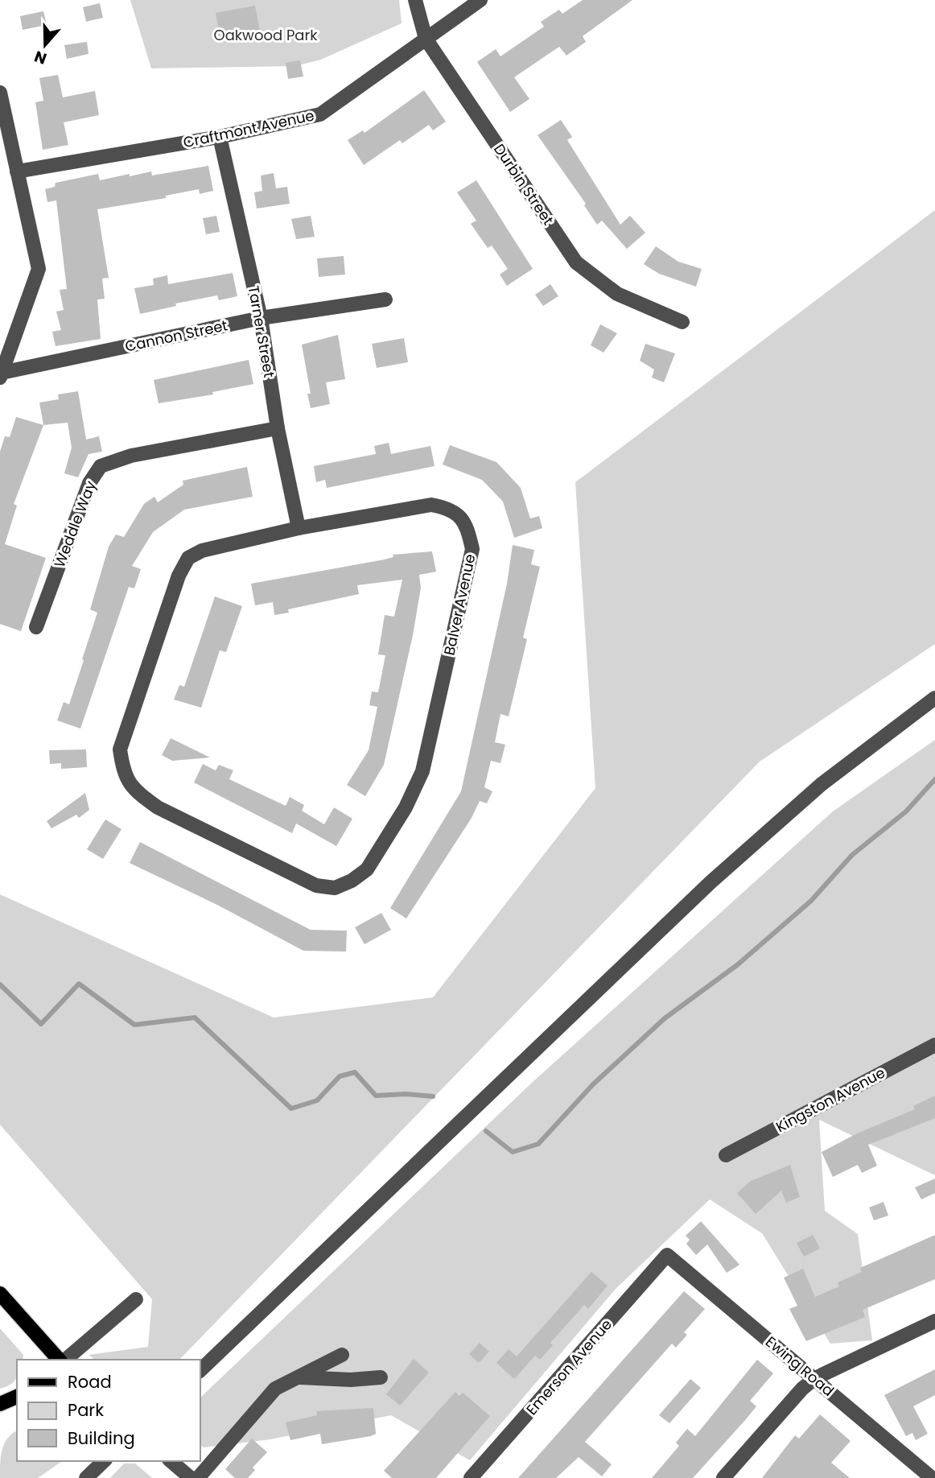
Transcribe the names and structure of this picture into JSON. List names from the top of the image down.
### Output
{
  "streets": {
    "street": [
      "Craftmont Avenue",
      "Durbin Street",
      "Tarner Street",
      "Cannon Street",
      "Weddle Way",
      "Balver Avenue",
      "Kingston Avenue",
      "Ewing Road",
      "Emerson Avenue"
    ]
  },
  "crossings": [
    ["Craftmont Avenue", "Durbin Street"],
    ["Craftmont Avenue", "Tarner Street"],
    ["Tarner Street", "Cannon Street"],
    ["Tarner Street", "Weddle Way"],
    ["Tarner Street", "Balver Avenue"],
    ["Ewing Road", "Emerson Avenue"]
  ],
  "parks": ["Oakwood Park"],
  "legend": ["Road", "Park", "Building"],
  "north": "bottom"
}
